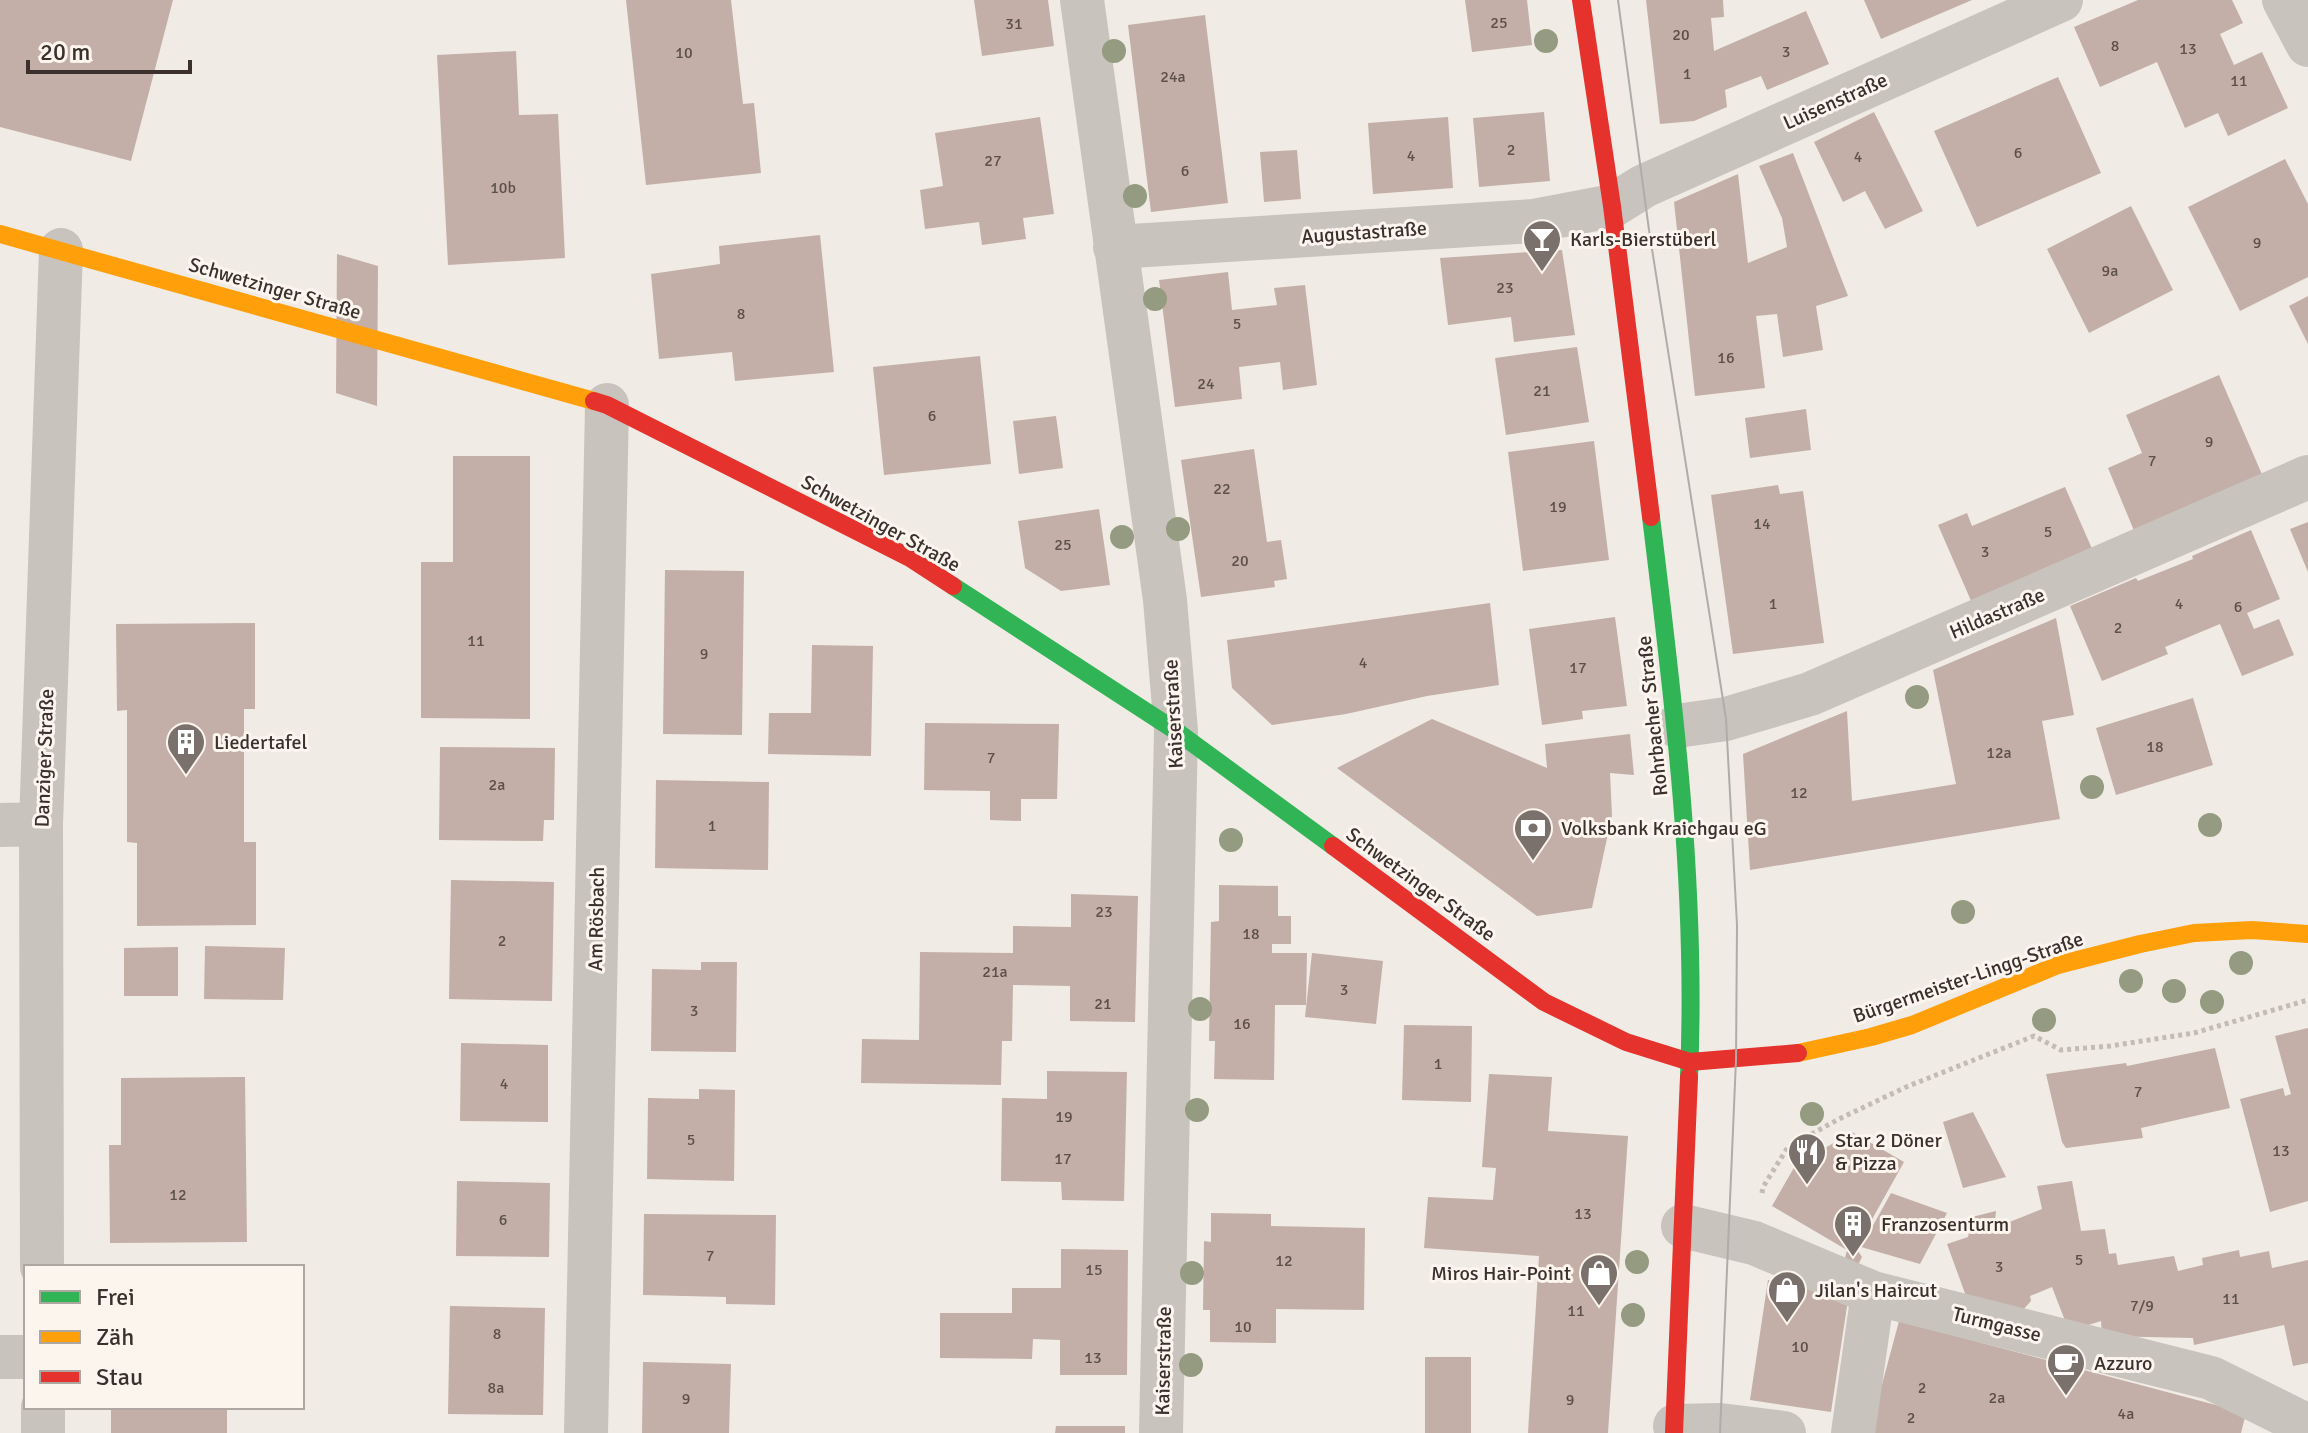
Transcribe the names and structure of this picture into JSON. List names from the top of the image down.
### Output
{
  "streets": {
    "main road": ["Schwetzinger Straße", "Rohrbacher Straße", "Bürgermeister-Lingg-Straße"],
    "street": [
      "Luisenstraße",
      "Augustastraße",
      "Hildastraße",
      "Kaiserstraße",
      "Danziger Straße",
      "Am Rösbach",
      "Turmgasse"
    ]
  },
  "crossings": [
    ["Luisenstraße", "Augustastraße"],
    ["Luisenstraße", "Rohrbacher Straße"],
    ["Augustastraße", "Kaiserstraße"],
    ["Augustastraße", "Rohrbacher Straße"],
    ["Schwetzinger Straße", "Kaiserstraße"],
    ["Schwetzinger Straße", "Rohrbacher Straße"],
    ["Schwetzinger Straße", "Danziger Straße"],
    ["Schwetzinger Straße", "Am Rösbach"],
    ["Schwetzinger Straße", "Bürgermeister-Lingg-Straße"],
    ["Hildastraße", "Rohrbacher Straße"],
    ["Rohrbacher Straße", "Bürgermeister-Lingg-Straße"],
    ["Rohrbacher Straße", "Turmgasse"]
  ],
  "places": {
    "bar": ["Karls-Bierstüberl"],
    "building": ["Liedertafel", "Franzosenturm"],
    "bank": ["Volksbank Kraichgau eG"],
    "restaurant": ["Star 2 Döner & Pizza"],
    "shop": ["Miros Hair-Point", "Jilan's Haircut"],
    "cafe": ["Azzuro"]
  },
  "house_numbers": [
    "25",
    "31",
    "20",
    "8",
    "13",
    "3",
    "10",
    "1",
    "24a",
    "11",
    "2",
    "6",
    "4",
    "4",
    "27",
    "6",
    "10b",
    "9",
    "9a",
    "23",
    "8",
    "5",
    "16",
    "24",
    "21",
    "6",
    "9",
    "7",
    "22",
    "19",
    "14",
    "5",
    "25",
    "3",
    "20",
    "1",
    "4",
    "6",
    "2",
    "11",
    "9",
    "4",
    "17",
    "18",
    "12a",
    "7",
    "2a",
    "12",
    "1",
    "23",
    "18",
    "2",
    "21a",
    "3",
    "21",
    "3",
    "16",
    "1",
    "4",
    "7",
    "19",
    "5",
    "13",
    "17",
    "12",
    "13",
    "6",
    "7",
    "5",
    "12",
    "3",
    "15",
    "11",
    "7/9",
    "11",
    "10",
    "8",
    "10",
    "13",
    "8a",
    "2",
    "2a",
    "9",
    "9",
    "4a",
    "2"
  ],
  "legend": ["Frei", "Zäh", "Stau"],
  "scale_bar": "20 m"
}
